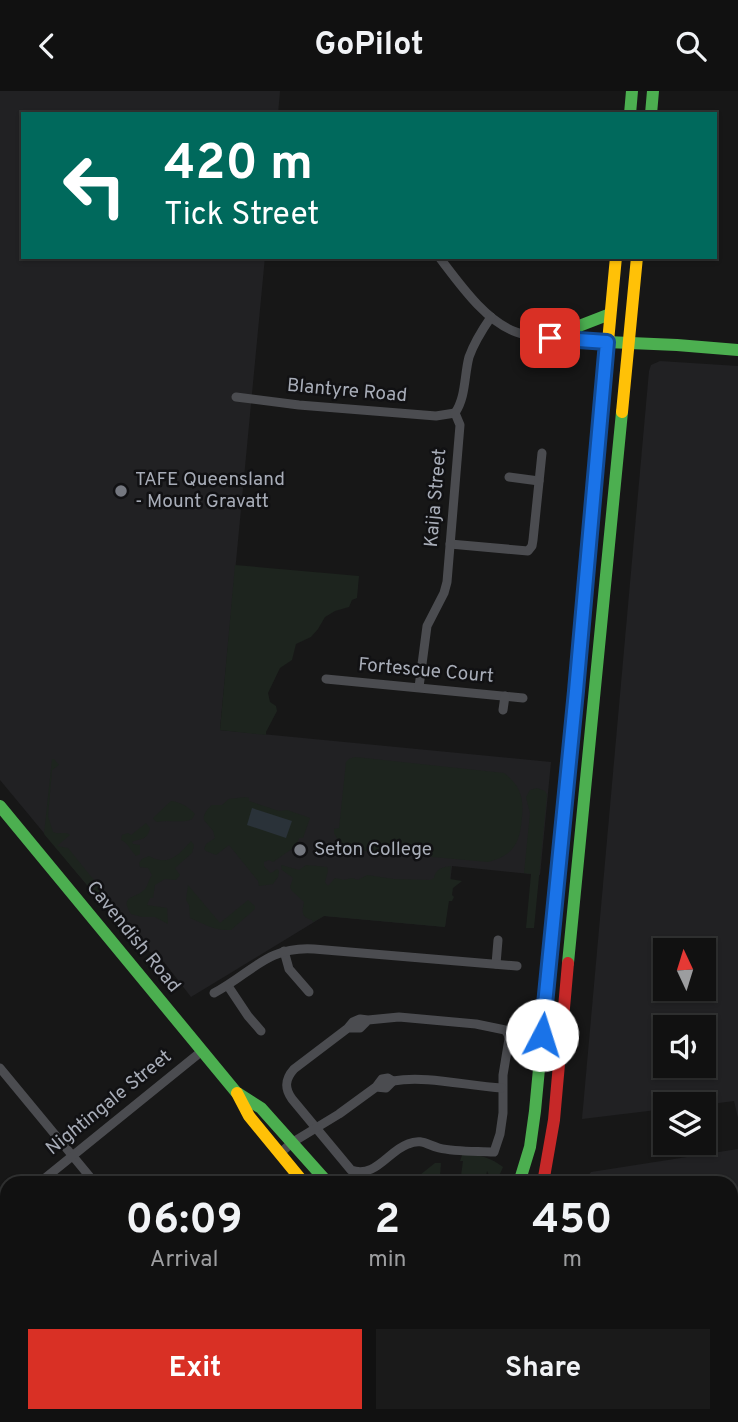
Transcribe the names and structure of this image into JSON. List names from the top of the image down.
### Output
{
  "streets": {
    "main road": ["Cavendish Road"],
    "street": [
      "Blantyre Road",
      "Kaija Street",
      "Fortescue Court",
      "Nightingale Street"
    ]
  },
  "crossings": [
    ["Blantyre Road", "Kaija Street"],
    ["Kaija Street", "Fortescue Court"],
    ["Cavendish Road", "Nightingale Street"]
  ],
  "places": ["TAFE Queensland - Mount Gravatt", "Seton College"],
  "north": "top",
  "page": {
    "header": "GoPilot",
    "turn": ["420 m", "Tick Street"],
    "eta": [
      "06:09",
      "Arrival",
      "2",
      "min",
      "450",
      "m"
    ],
    "buttons": ["Exit", "Share"]
  }
}
